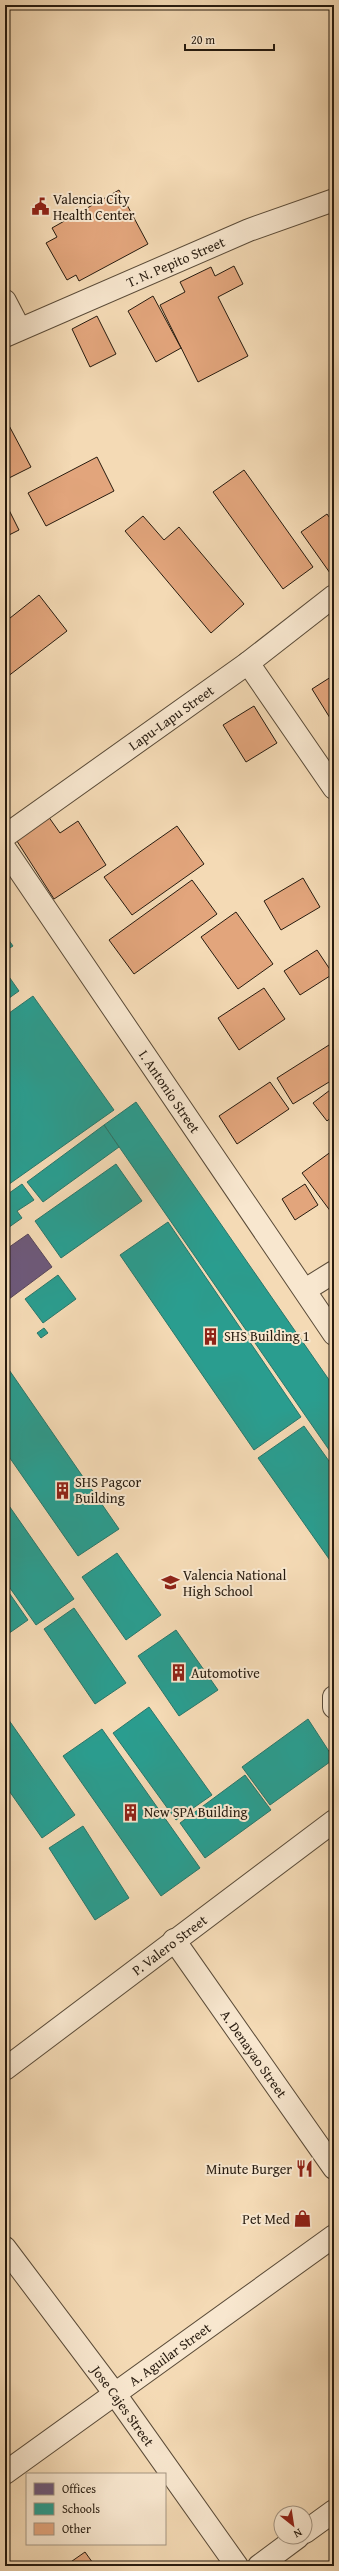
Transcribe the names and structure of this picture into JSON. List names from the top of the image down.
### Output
{
  "streets": {
    "street": [
      "T. N. Pepito Street",
      "Lapu-Lapu Street",
      "I. Antonio Street",
      "P. Valero Street",
      "A. Denayao Street",
      "A. Aguilar Street",
      "Jose Cajes Street"
    ]
  },
  "crossings": [
    ["P. Valero Street", "A. Denayao Street"],
    ["A. Aguilar Street", "Jose Cajes Street"]
  ],
  "places": {
    "public building": ["Valencia City Health Center"],
    "building": [
      "SHS Building 1",
      "SHS Pagcor Building",
      "Automotive",
      "New SPA Building"
    ],
    "school or university": ["Valencia National High School"],
    "restaurant": ["Minute Burger"],
    "shop": ["Pet Med"]
  },
  "legend": ["Offices", "Schools", "Other"],
  "scale_bar": "20 m",
  "north": "bottom right"
}
